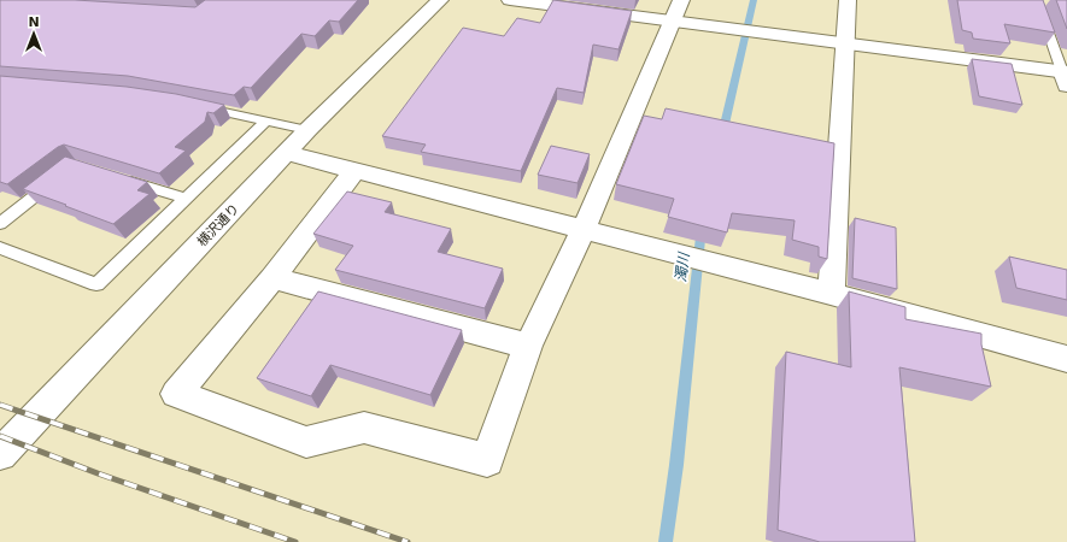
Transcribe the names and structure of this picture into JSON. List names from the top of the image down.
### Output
{
  "streets": {
    "street": ["横沢通り"]
  },
  "water": ["濁川"],
  "north": "top"
}
